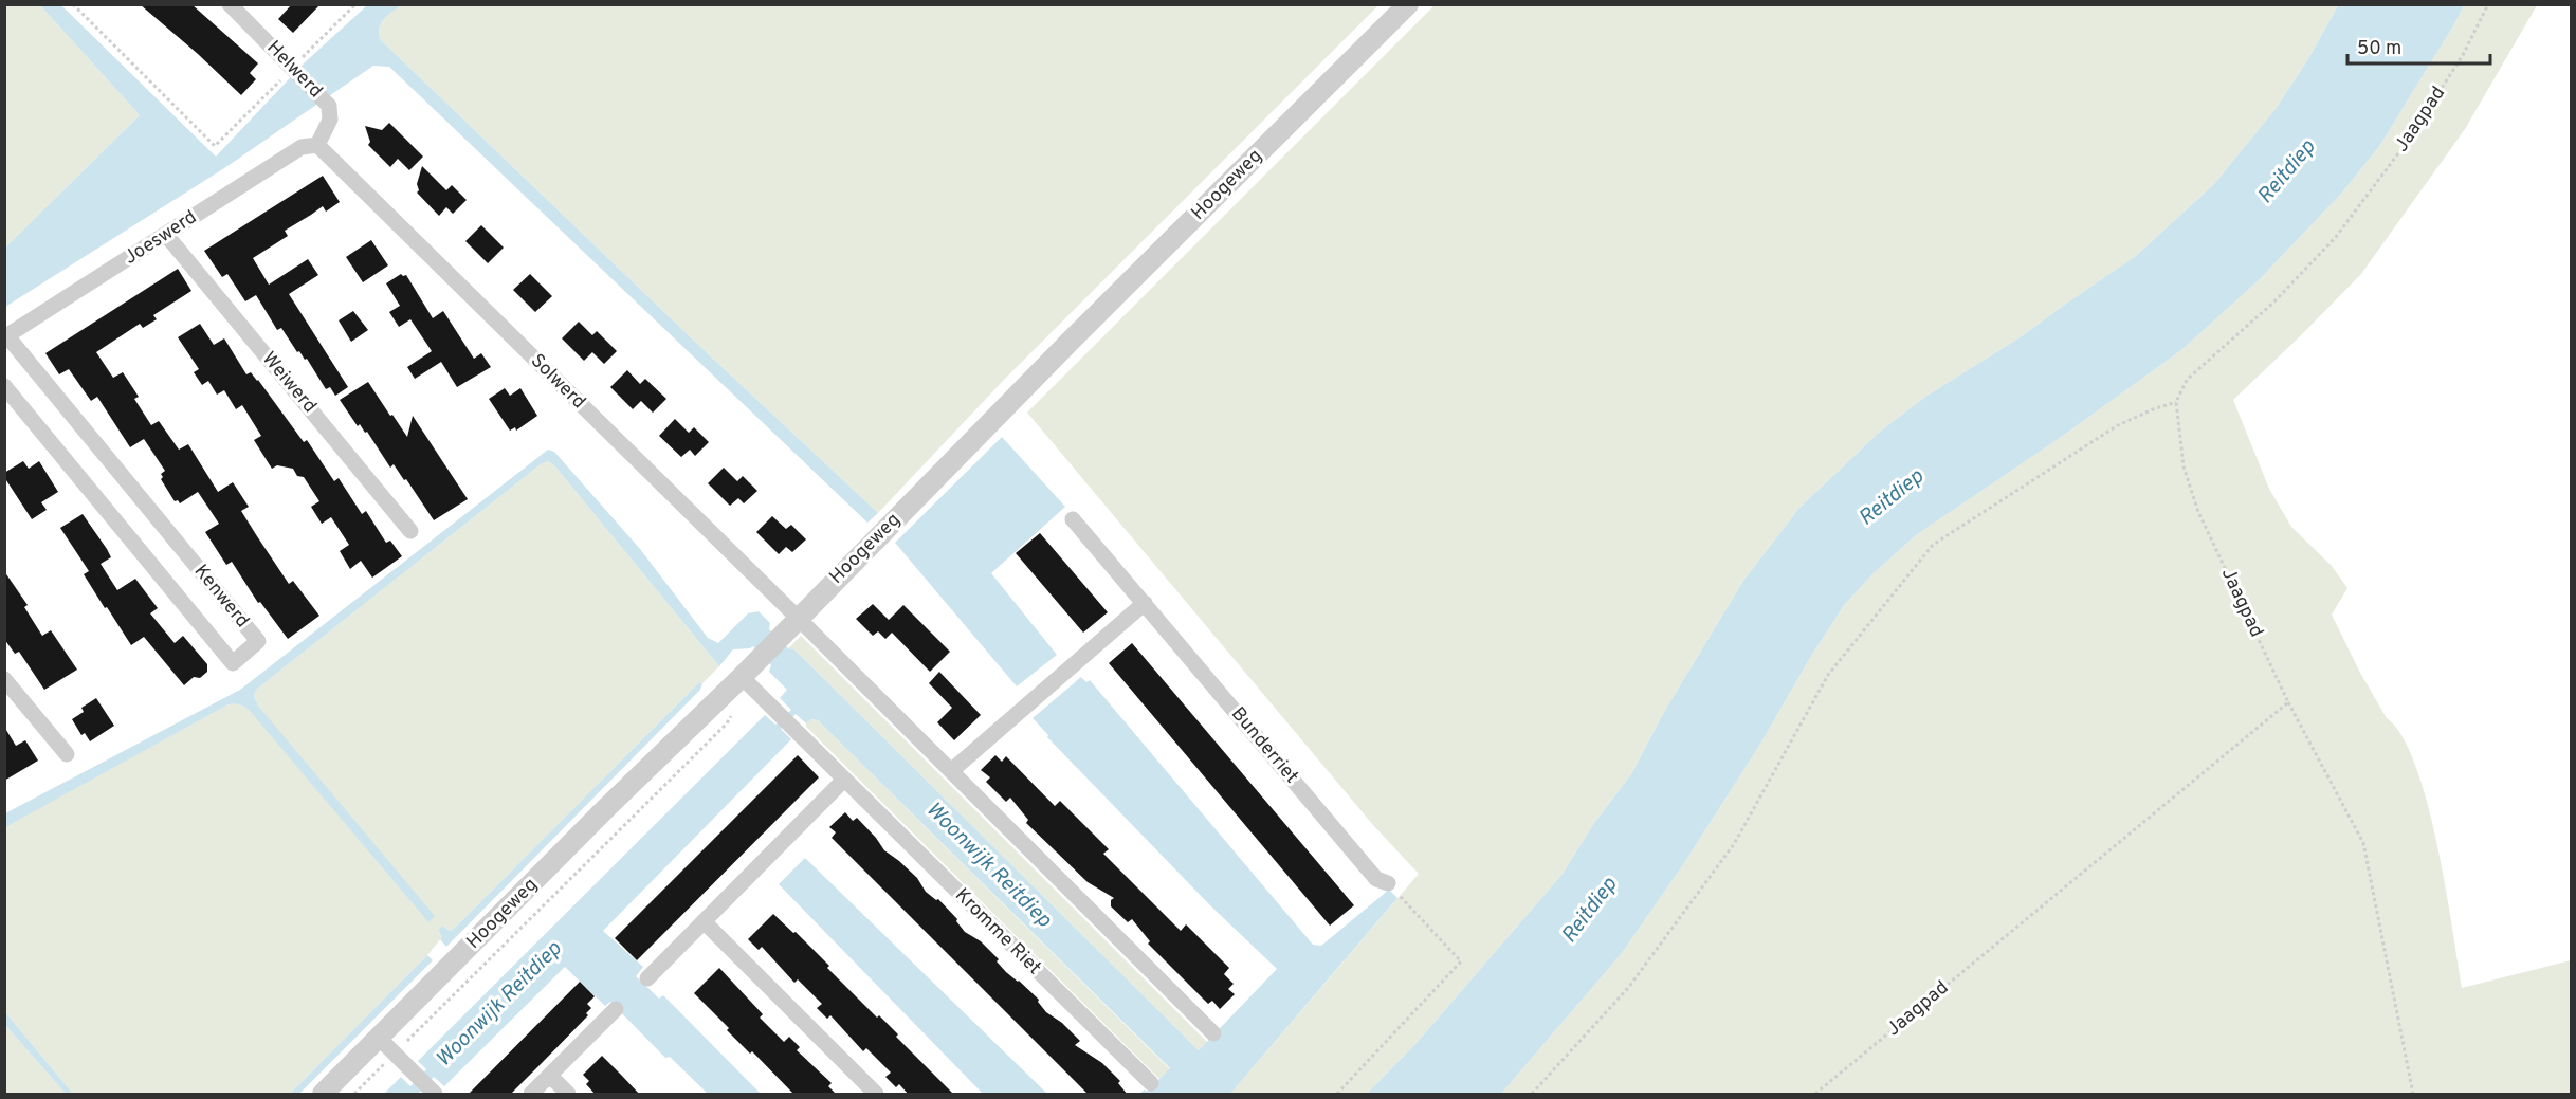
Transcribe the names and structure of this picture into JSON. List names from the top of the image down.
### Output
{
  "streets": {
    "street": [
      "Helwerd",
      "Hoogeweg",
      "Joeswerd",
      "Solwerd",
      "Weiwerd",
      "Kenwerd",
      "Bunderriet",
      "Kromme Riet"
    ],
    "path": ["Jaagpad"]
  },
  "crossings": [
    ["Helwerd", "Joeswerd"],
    ["Helwerd", "Solwerd"],
    ["Hoogeweg", "Solwerd"],
    ["Hoogeweg", "Kromme Riet"],
    ["Joeswerd", "Solwerd"],
    ["Joeswerd", "Weiwerd"],
    ["Joeswerd", "Kenwerd"]
  ],
  "water": ["Reitdiep", "Woonwijk Reitdiep"],
  "scale_bar": "50 m"
}
